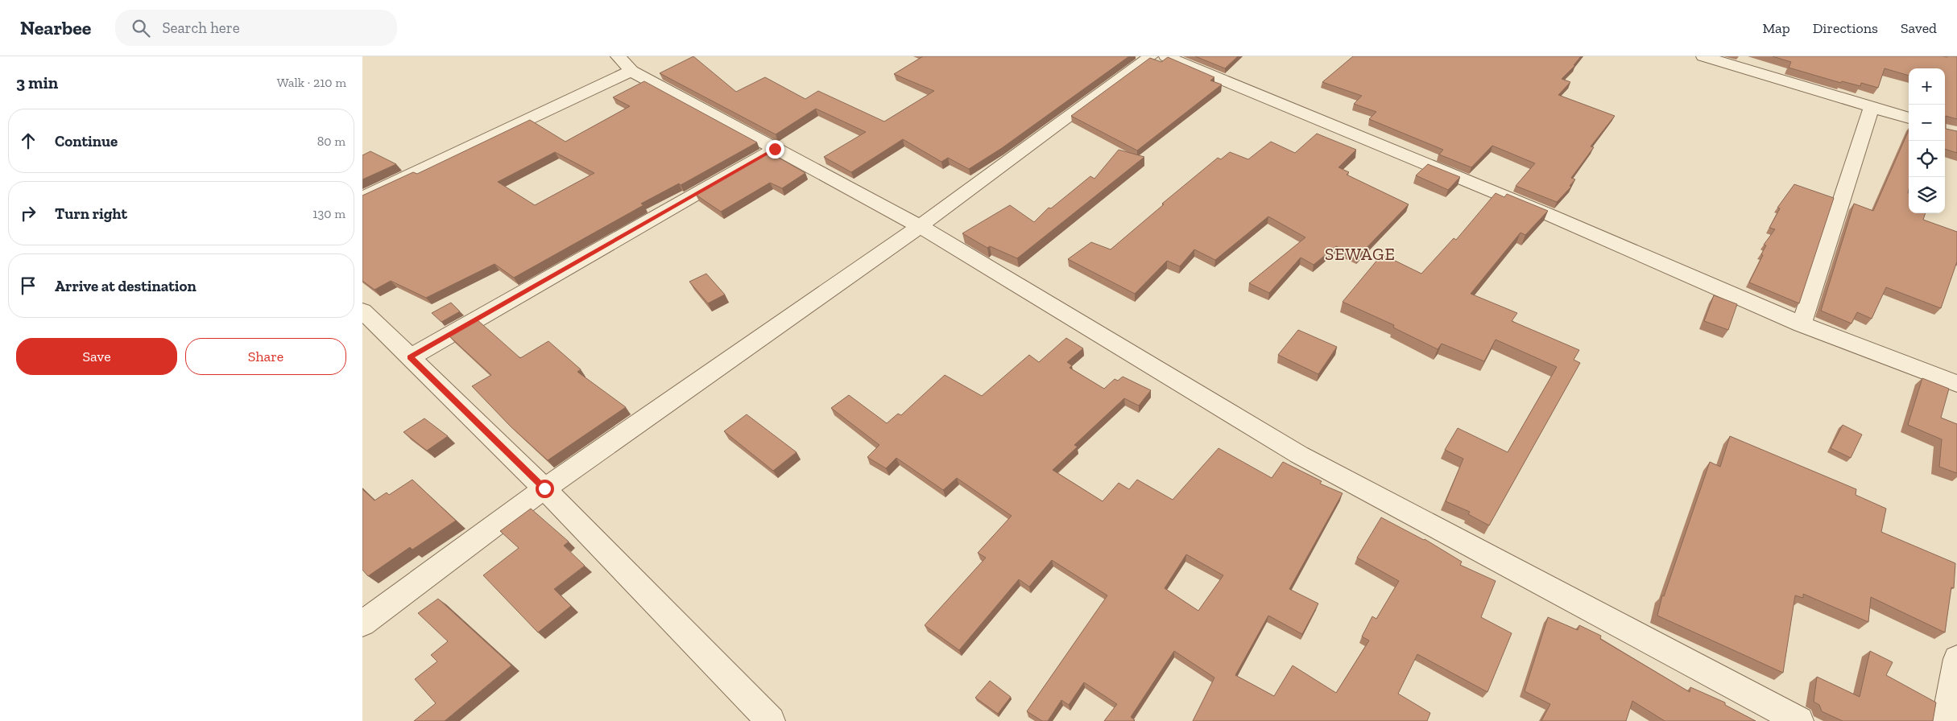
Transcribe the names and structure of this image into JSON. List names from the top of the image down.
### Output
{
  "districts": ["SEWAGE"],
  "page": {
    "header": "Nearbee",
    "search": "Search here",
    "nav": ["Map", "Directions", "Saved"],
    "heading": ["3 min", "Walk · 210 m"],
    "map_buttons": ["+", "−"],
    "list": [
      ["Continue", "80 m"],
      ["Turn right", "130 m"],
      "Arrive at destination"
    ],
    "buttons": ["Save", "Share"]
  }
}
